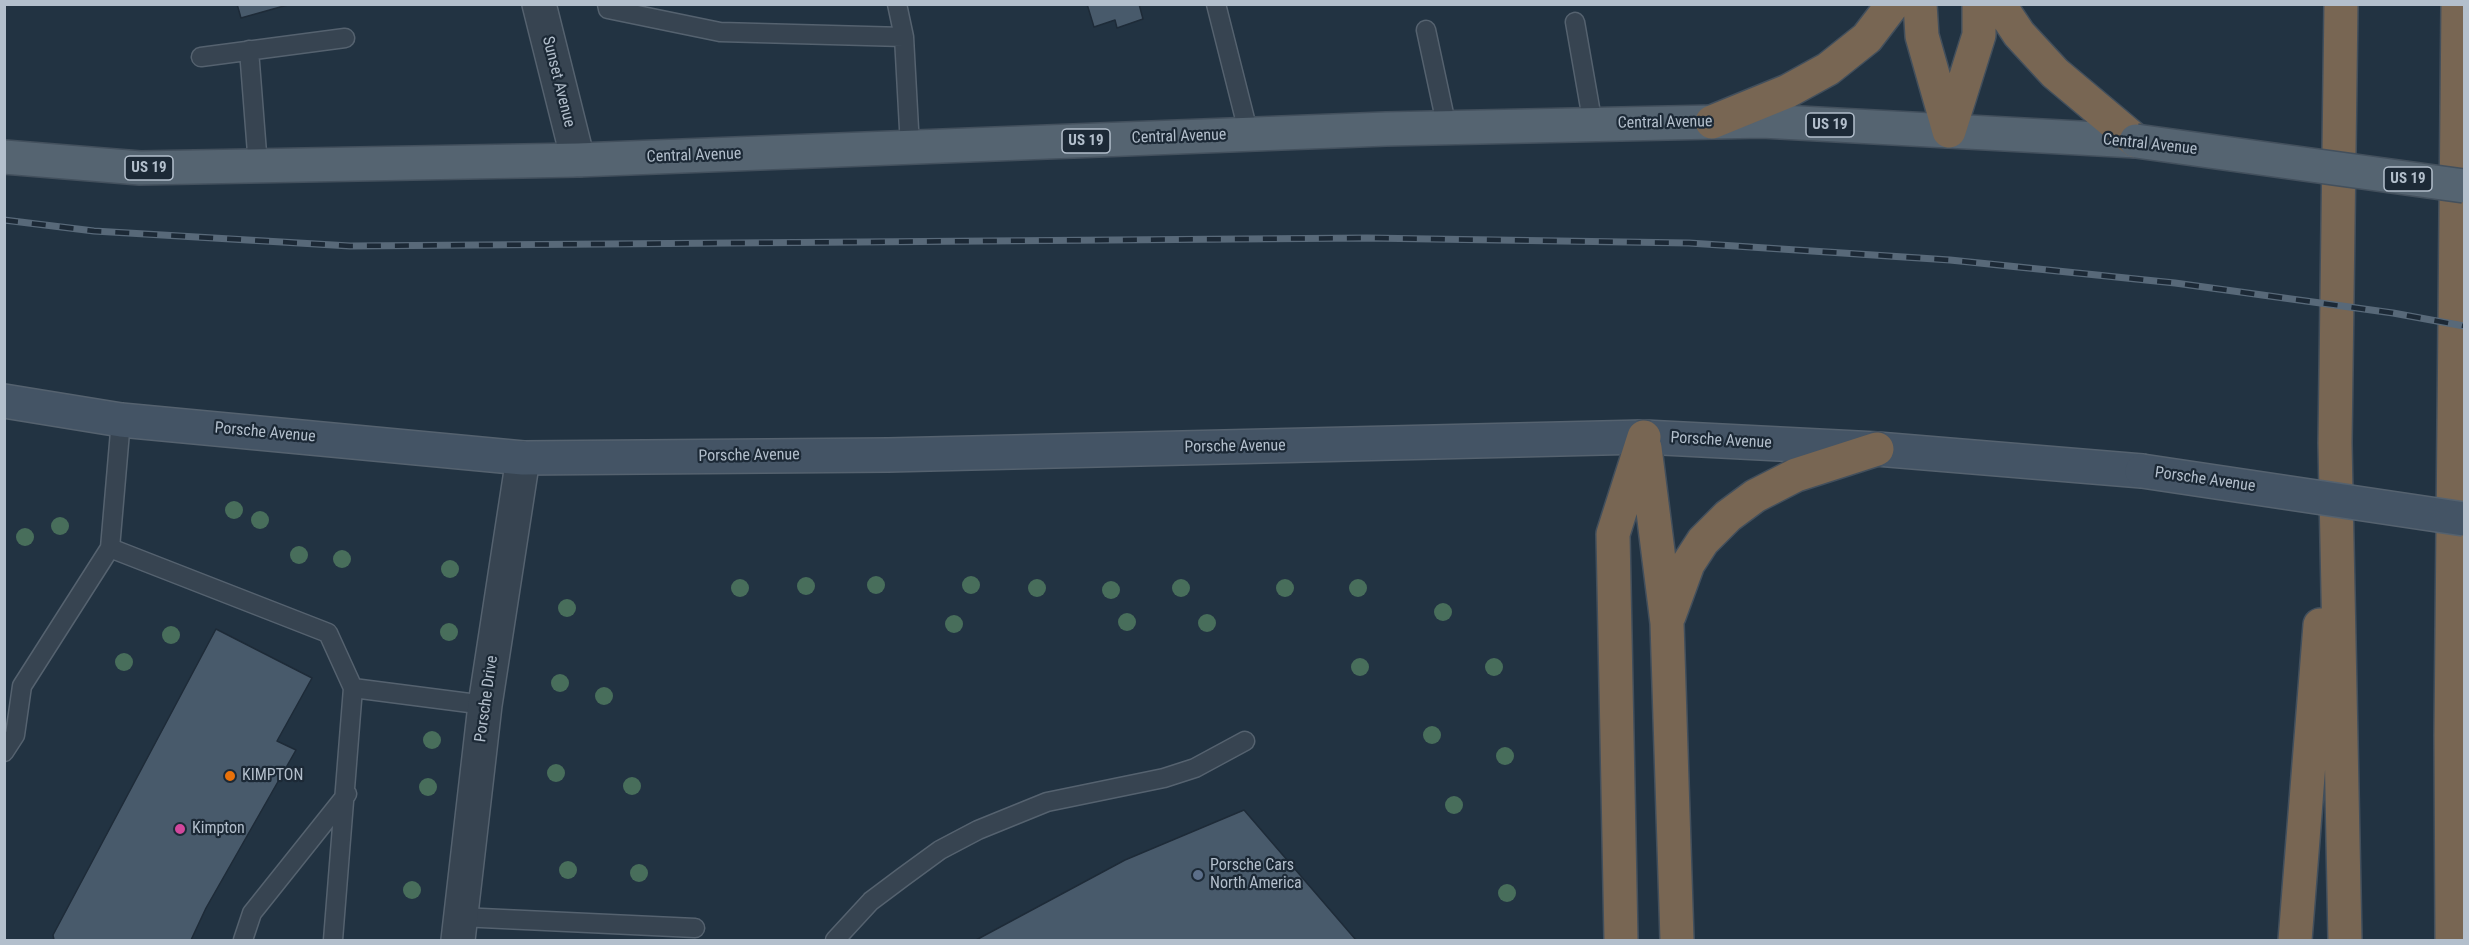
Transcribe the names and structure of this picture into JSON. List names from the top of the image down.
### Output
{
  "streets": {
    "main road": ["Central Avenue", "US 19"],
    "street": ["Sunset Avenue", "Porsche Avenue", "Porsche Drive"]
  },
  "crossings": [
    ["Sunset Avenue", "Central Avenue"],
    ["Porsche Avenue", "Porsche Drive"]
  ],
  "places": ["KIMPTON", "Kimpton", "Porsche Cars North America"]
}
